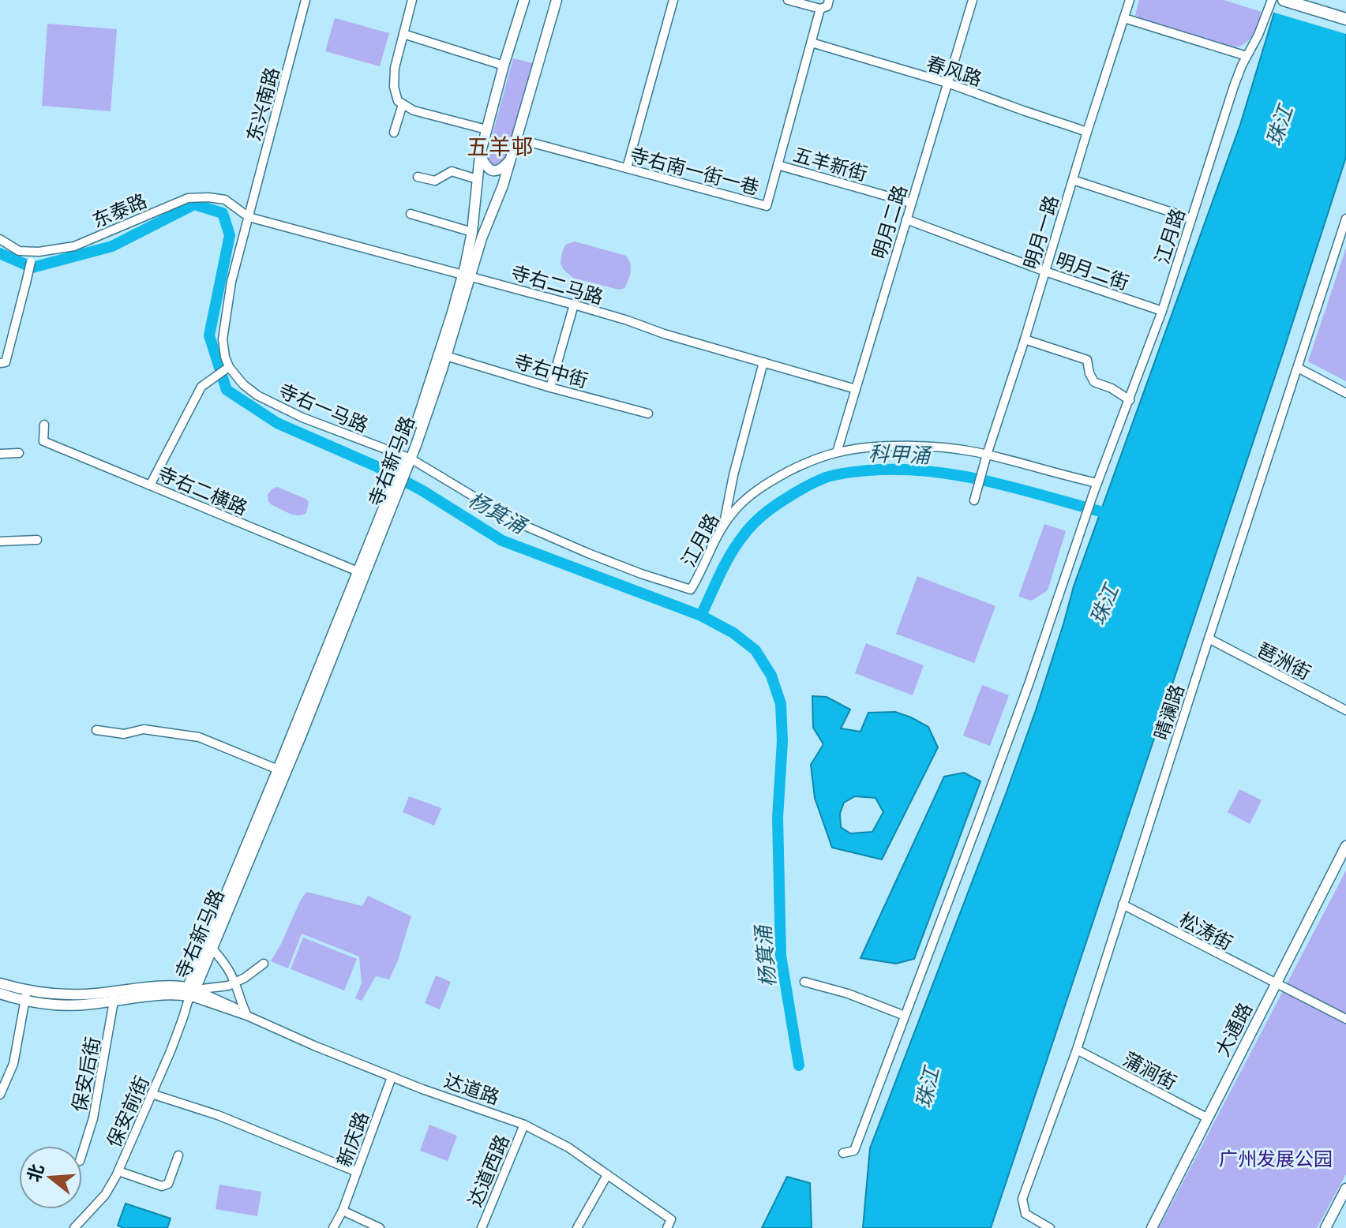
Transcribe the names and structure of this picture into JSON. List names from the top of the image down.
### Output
{
  "streets": {
    "main road": ["寺右新马路", "大通路", "达道路"],
    "street": [
      "春风路",
      "东兴南路",
      "五羊新街",
      "寺右南一街一巷",
      "东泰路",
      "明月二路",
      "明月一路",
      "江月路",
      "明月二街",
      "寺右二马路",
      "寺右中街",
      "寺右一马路",
      "寺右二横路",
      "琶洲街",
      "晴澜路",
      "松涛街",
      "蒲涧街",
      "保安后街",
      "保安前街",
      "新庆路",
      "达道西路"
    ]
  },
  "crossings": [
    ["春风路", "寺右南一街一巷"],
    ["春风路", "明月二路"],
    ["春风路", "明月一路"],
    ["东兴南路", "东泰路"],
    ["东兴南路", "寺右二马路"],
    ["五羊新街", "寺右南一街一巷"],
    ["五羊新街", "明月二路"],
    ["东泰路", "寺右二马路"],
    ["明月二路", "江月路"],
    ["明月二路", "明月二街"],
    ["明月二路", "寺右二马路"],
    ["明月一路", "江月路"],
    ["明月一路", "明月二街"],
    ["江月路", "明月二街"],
    ["江月路", "寺右一马路"],
    ["寺右二马路", "寺右新马路"],
    ["寺右中街", "寺右新马路"],
    ["寺右一马路", "寺右新马路"],
    ["寺右新马路", "寺右二横路"],
    ["寺右新马路", "达道路"],
    ["寺右新马路", "保安前街"],
    ["琶洲街", "晴澜路"],
    ["晴澜路", "松涛街"],
    ["晴澜路", "蒲涧街"],
    ["松涛街", "大通路"],
    ["大通路", "蒲涧街"],
    ["保安后街", "达道路"],
    ["达道路", "保安前街"],
    ["达道路", "新庆路"],
    ["达道路", "达道西路"]
  ],
  "districts": ["五羊邨"],
  "water": ["珠江", "科甲涌", "杨箕涌"],
  "parks": ["广州发展公园"],
  "north": "left"
}
